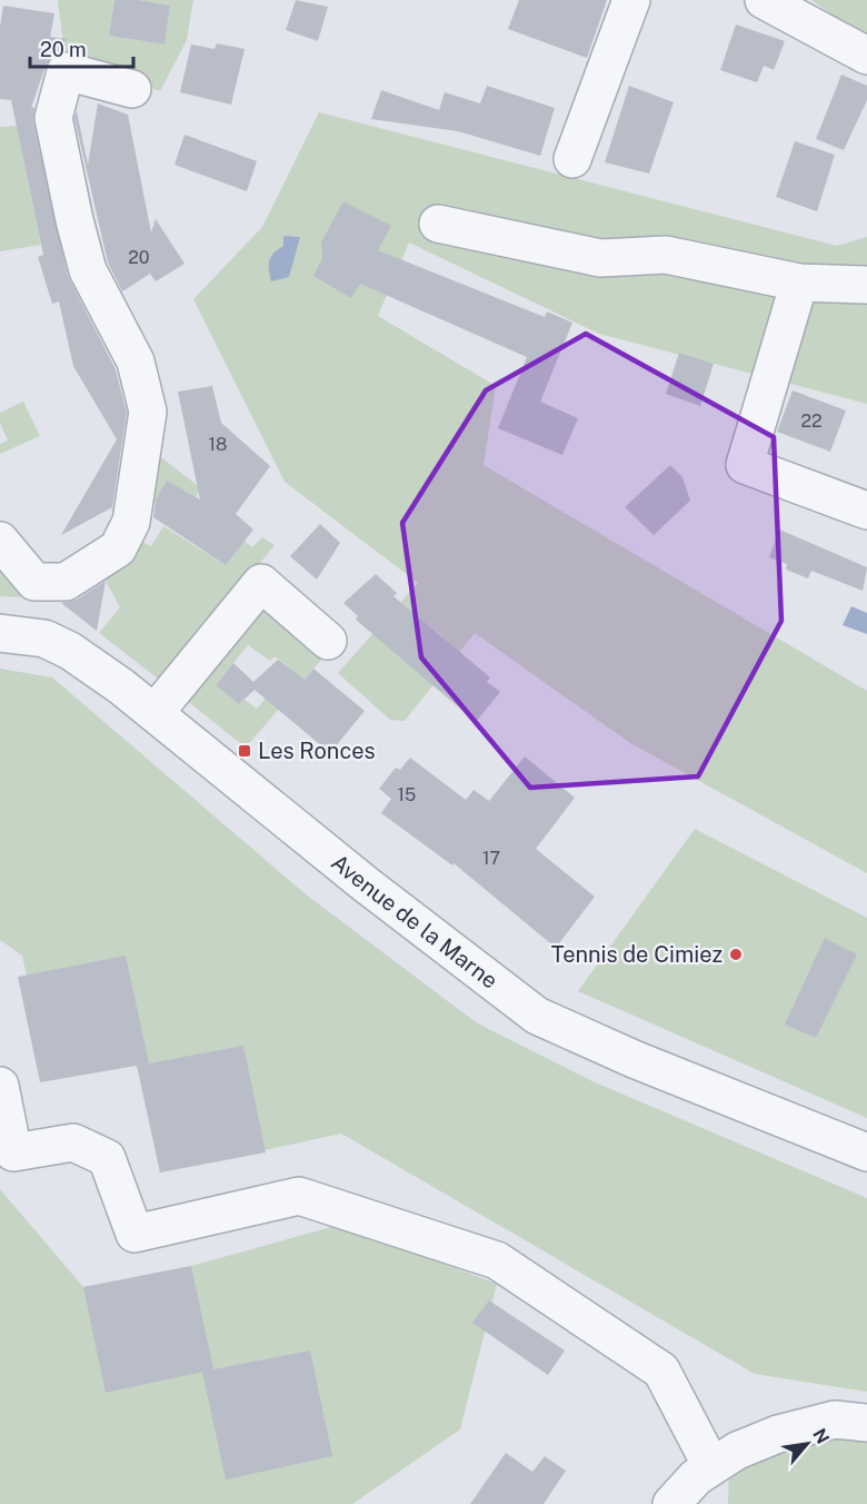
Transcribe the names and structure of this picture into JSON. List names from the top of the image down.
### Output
{
  "streets": {
    "street": ["Avenue de la Marne"]
  },
  "places": {
    "transit": ["Les Ronces"],
    "other": ["Tennis de Cimiez"]
  },
  "house_numbers": [
    "20",
    "22",
    "18",
    "15",
    "17"
  ],
  "scale_bar": "20 m",
  "north": "top right"
}
